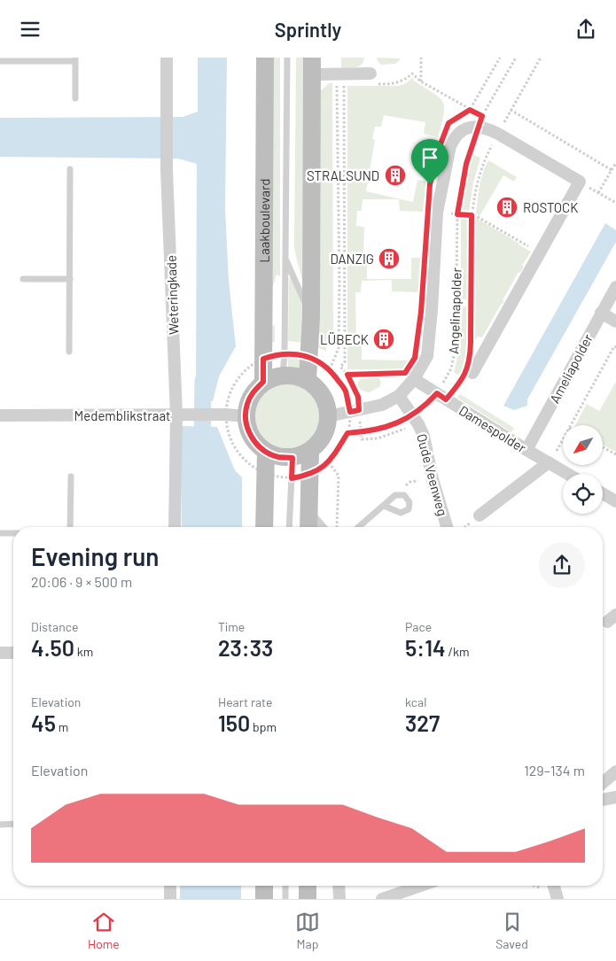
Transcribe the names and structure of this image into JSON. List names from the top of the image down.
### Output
{
  "streets": {
    "main road": ["Laakboulevard"],
    "street": [
      "Weteringkade",
      "Angelinapolder",
      "Ameliapolder",
      "Medemblikstraat",
      "Damespolder",
      "Oude Veenweg"
    ]
  },
  "crossings": [
    ["Laakboulevard", "Angelinapolder"],
    ["Laakboulevard", "Medemblikstraat"],
    ["Weteringkade", "Medemblikstraat"],
    ["Angelinapolder", "Medemblikstraat"],
    ["Angelinapolder", "Damespolder"],
    ["Angelinapolder", "Oude Veenweg"],
    ["Ameliapolder", "Damespolder"]
  ],
  "places": {
    "building": [
      "STRALSUND",
      "ROSTOCK",
      "DANZIG",
      "LÜBECK"
    ]
  },
  "north": "bottom left",
  "page": {
    "header": "Sprintly",
    "heading": ["Evening run", "20:06 · 9 × 500 m"],
    "stats": [
      ["Distance", "4.50 km"],
      ["Time", "23:33"],
      ["Pace", "5:14 /km"],
      ["Elevation", "45 m"],
      ["Heart rate", "150 bpm"],
      ["kcal", "327"]
    ],
    "chart": ["Elevation", "129–134 m"],
    "tabs": ["Home", "Map", "Saved"]
  }
}
